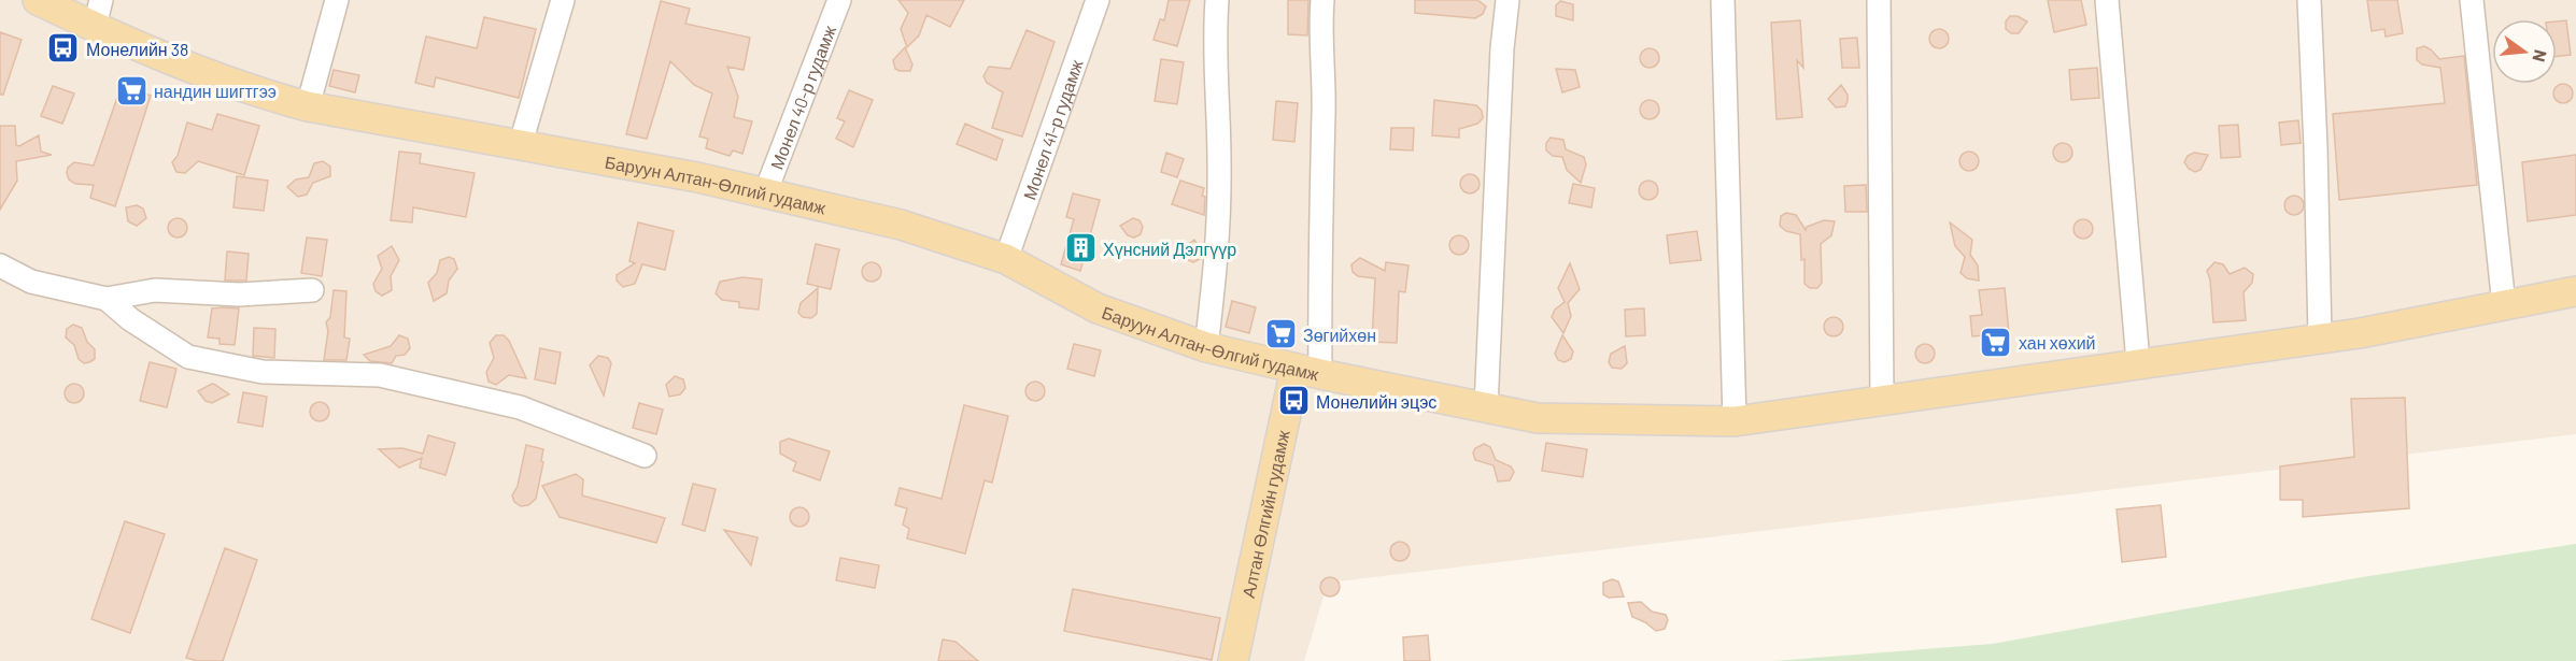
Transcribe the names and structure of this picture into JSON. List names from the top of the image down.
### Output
{
  "streets": {
    "main road": ["Баруун Алтан-Өлгий гудамж", "Алтан Өлгийн гудамж"],
    "street": ["Монел 40-р гудамж", "Монел 41-р гудамж"]
  },
  "crossings": [
    ["Монел 40-р гудамж", "Баруун Алтан-Өлгий гудамж"],
    ["Монел 41-р гудамж", "Баруун Алтан-Өлгий гудамж"],
    ["Баруун Алтан-Өлгий гудамж", "Алтан Өлгийн гудамж"]
  ],
  "places": {
    "bus stop": ["Монелийн 38", "Монелийн эцэс"],
    "supermarket": ["нандин шигтгээ", "Зөгийхөн", "хан хөхий"],
    "building": ["Хүнсний Дэлгүүр"]
  },
  "north": "right"
}
